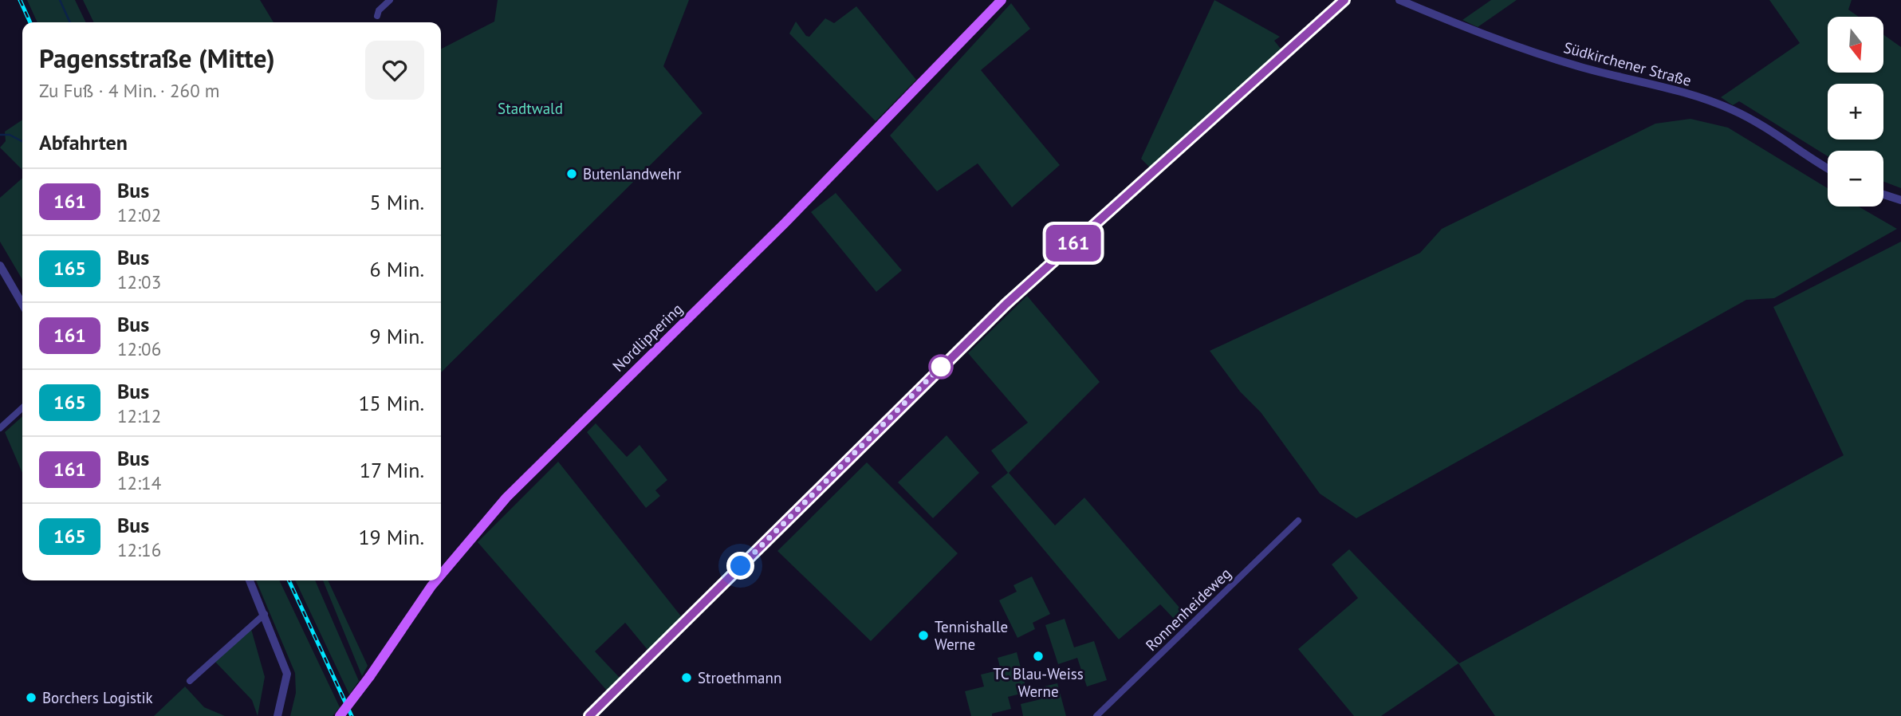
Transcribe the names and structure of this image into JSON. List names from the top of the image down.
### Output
{
  "streets": {
    "main road": ["Nordlippering"],
    "street": ["Südkirchener Straße", "Ronnenheideweg"]
  },
  "parks": ["Stadtwald"],
  "places": [
    "Butenlandwehr",
    "Tennishalle Werne",
    "TC Blau-Weiss Werne",
    "Stroethmann",
    "Borchers Logistik"
  ],
  "lines": ["bus line 161"],
  "north": "bottom",
  "page": {
    "on_map": "161",
    "map_buttons": ["+", "−"],
    "heading": [
      ["Pagensstraße (Mitte)", "Zu Fuß · 4 Min. · 260 m"],
      "Abfahrten"
    ],
    "list": [
      {
        "mark": "161",
        "name": "Bus",
        "note": "12:02",
        "value": "5 Min."
      },
      {
        "mark": "165",
        "name": "Bus",
        "note": "12:03",
        "value": "6 Min."
      },
      {
        "mark": "161",
        "name": "Bus",
        "note": "12:06",
        "value": "9 Min."
      },
      {
        "mark": "165",
        "name": "Bus",
        "note": "12:12",
        "value": "15 Min."
      },
      {
        "mark": "161",
        "name": "Bus",
        "note": "12:14",
        "value": "17 Min."
      },
      {
        "mark": "165",
        "name": "Bus",
        "note": "12:16",
        "value": "19 Min."
      }
    ]
  }
}
